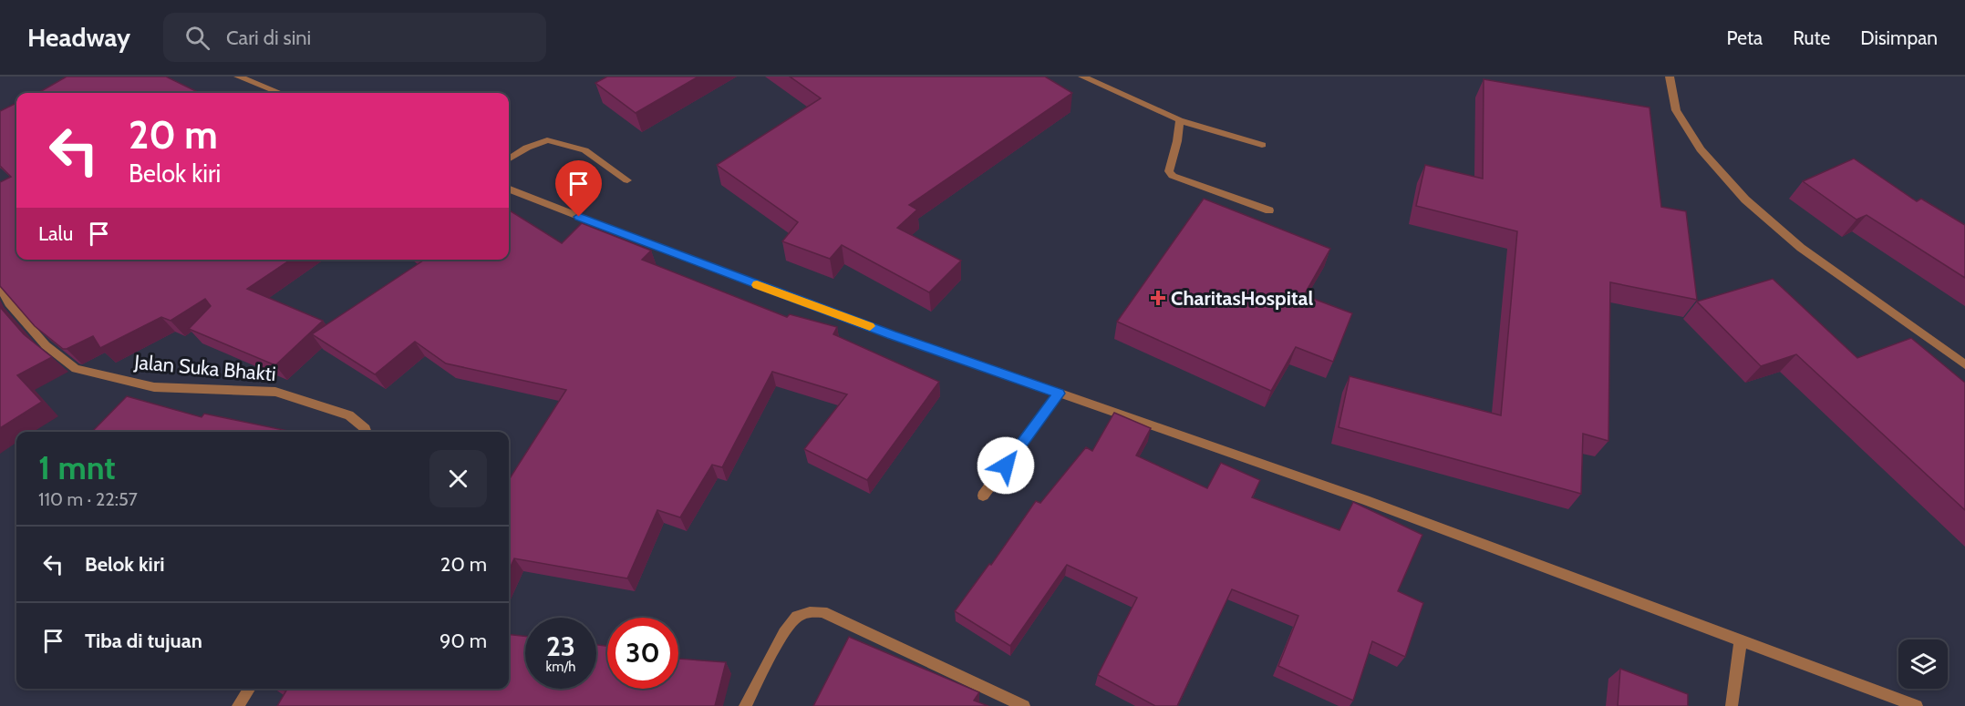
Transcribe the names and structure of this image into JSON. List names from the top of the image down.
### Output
{
  "streets": {
    "street": ["Jalan Suka Bhakti"]
  },
  "places": {
    "health": ["CharitasHospital"]
  },
  "page": {
    "header": "Headway",
    "search": "Cari di sini",
    "nav": ["Peta", "Rute", "Disimpan"],
    "turn": ["20 m", "Belok kiri"],
    "then": "Lalu",
    "heading": ["1 mnt", "110 m · 22:57"],
    "list": [
      {
        "name": "Belok kiri",
        "value": "20 m"
      },
      {
        "name": "Tiba di tujuan",
        "value": "90 m"
      }
    ],
    "speed": "23 km/h",
    "limit": "30"
  }
}
